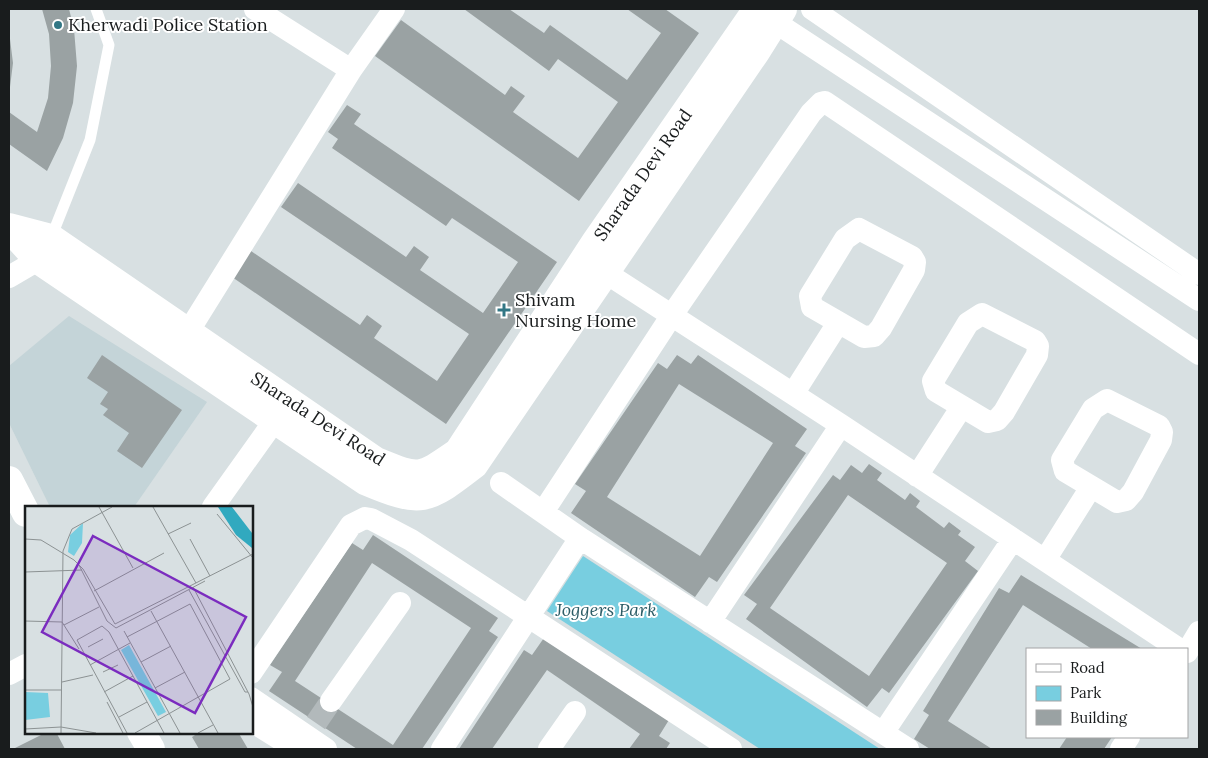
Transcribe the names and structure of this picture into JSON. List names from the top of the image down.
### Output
{
  "streets": {
    "street": ["Sharada Devi Road"]
  },
  "parks": ["Joggers Park"],
  "places": {
    "other": ["Kherwadi Police Station"],
    "health": ["Shivam Nursing Home"]
  },
  "legend": ["Road", "Park", "Building"]
}
